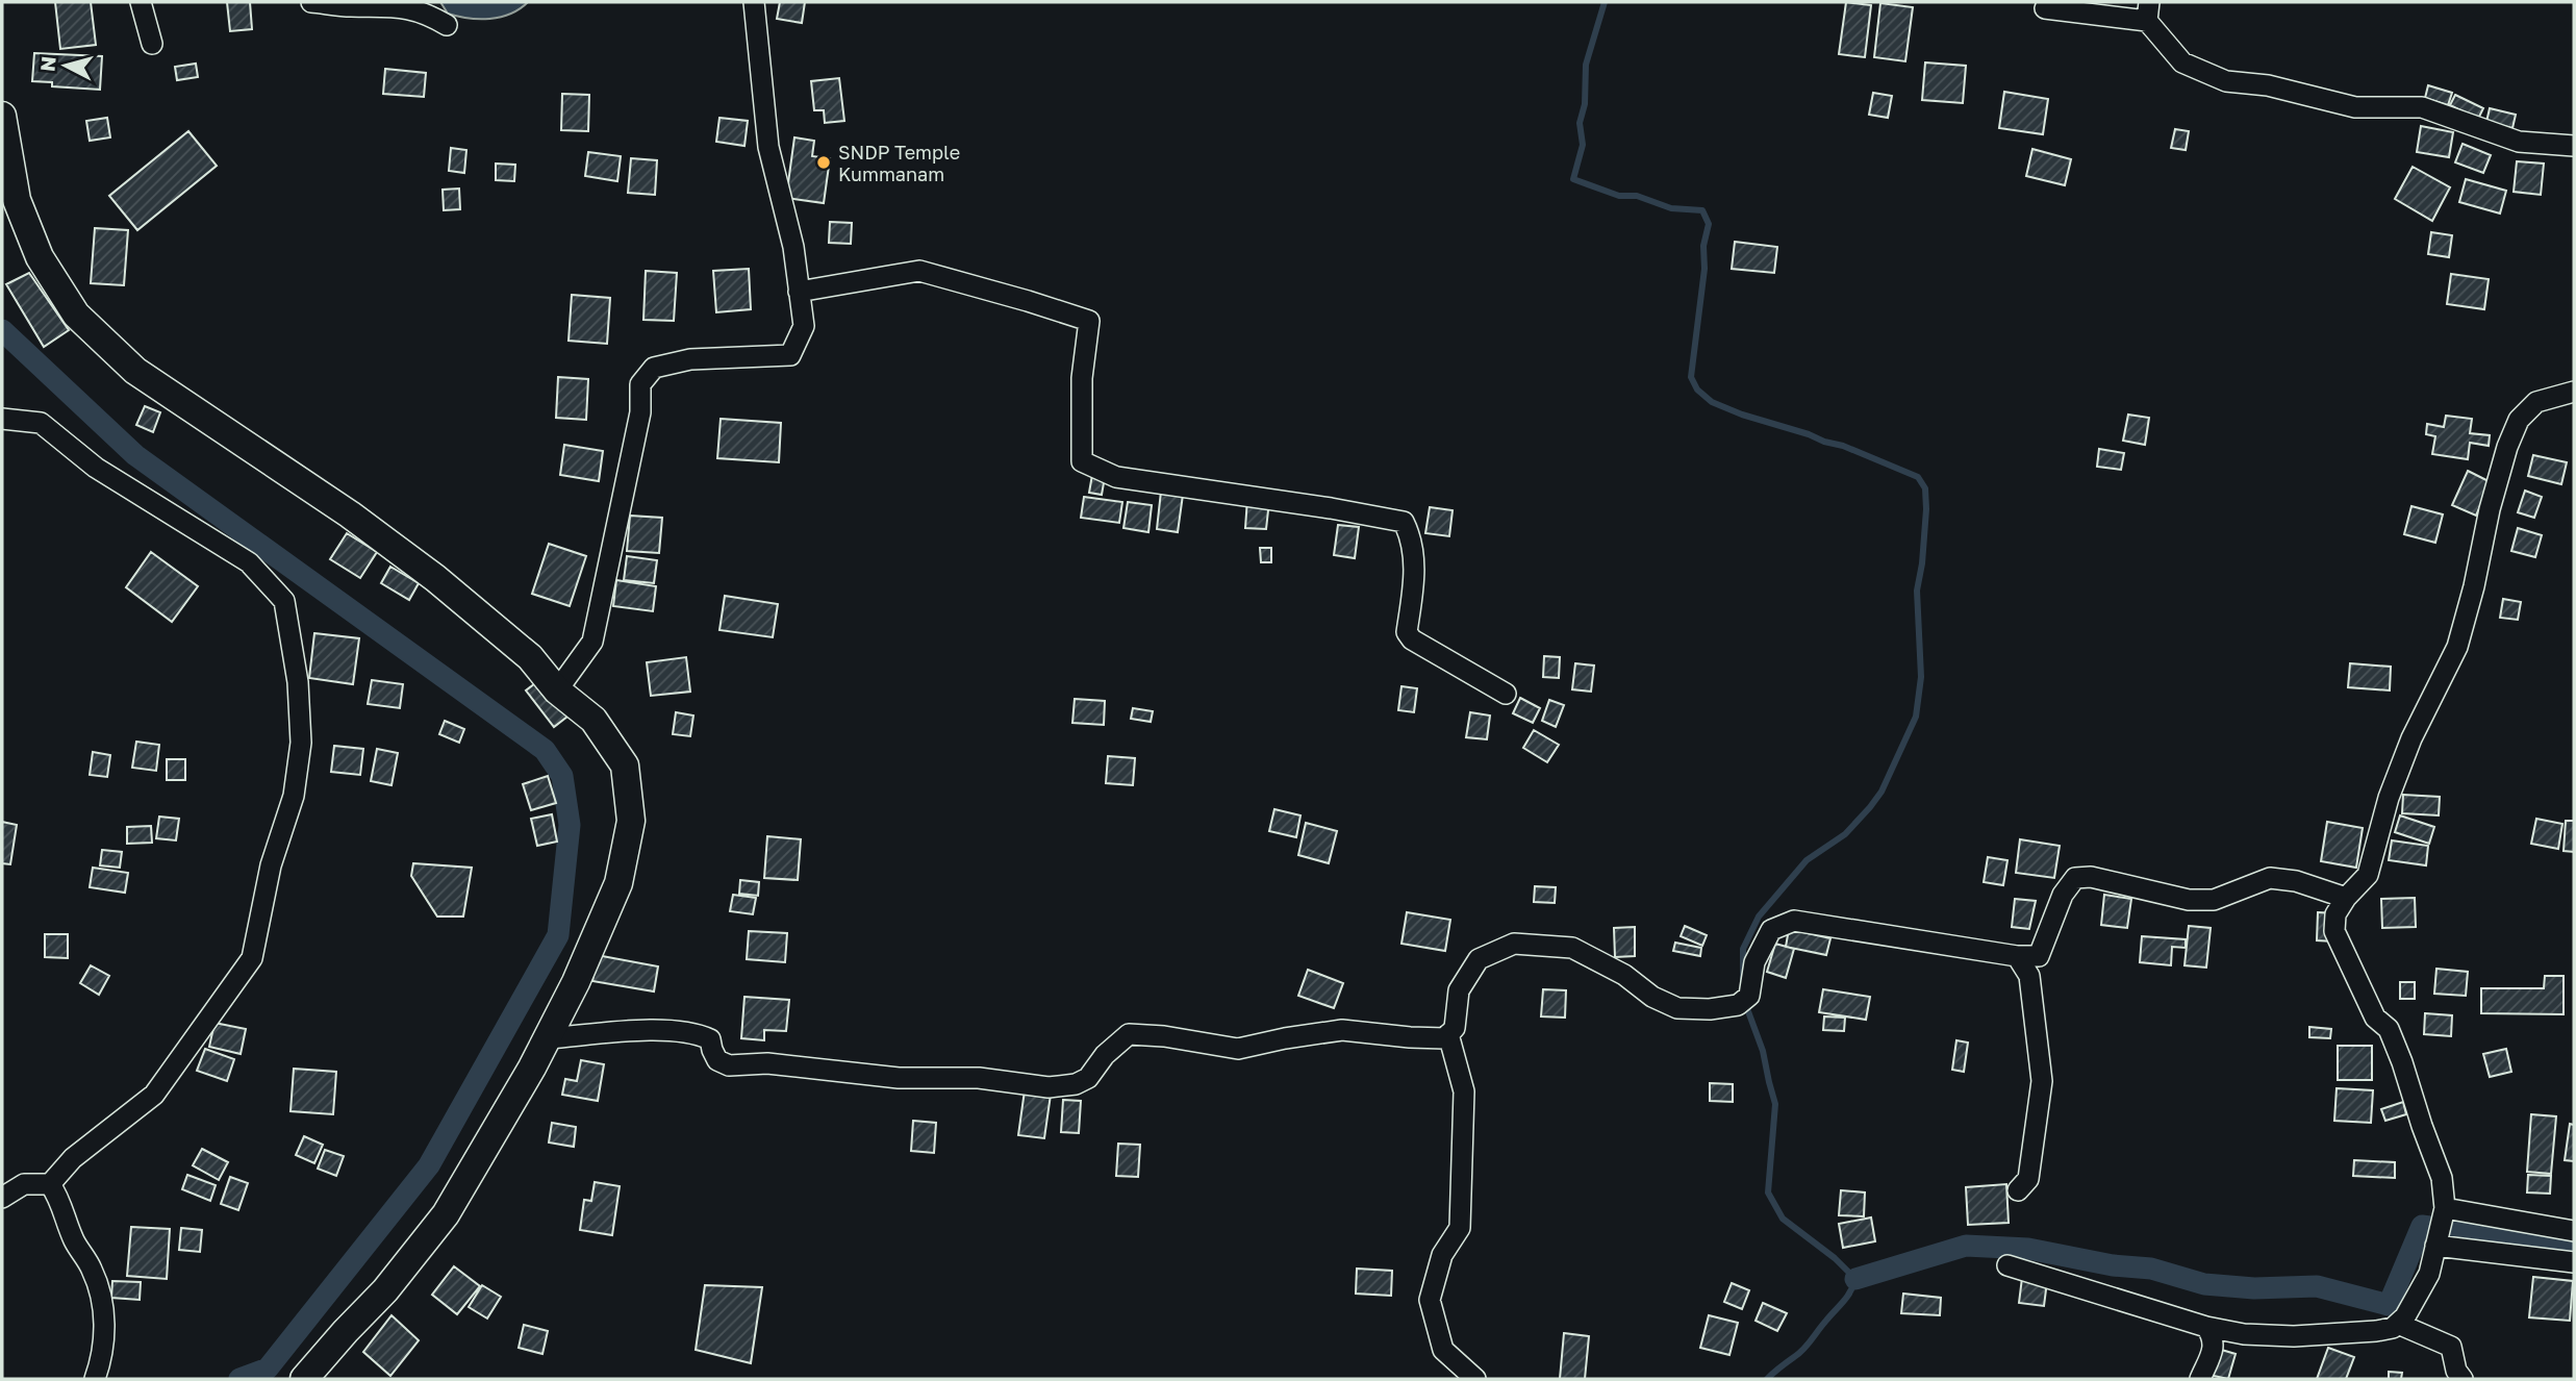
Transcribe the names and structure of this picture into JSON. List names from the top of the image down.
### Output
{
  "places": ["SNDP Temple Kummanam"],
  "north": "left"
}
